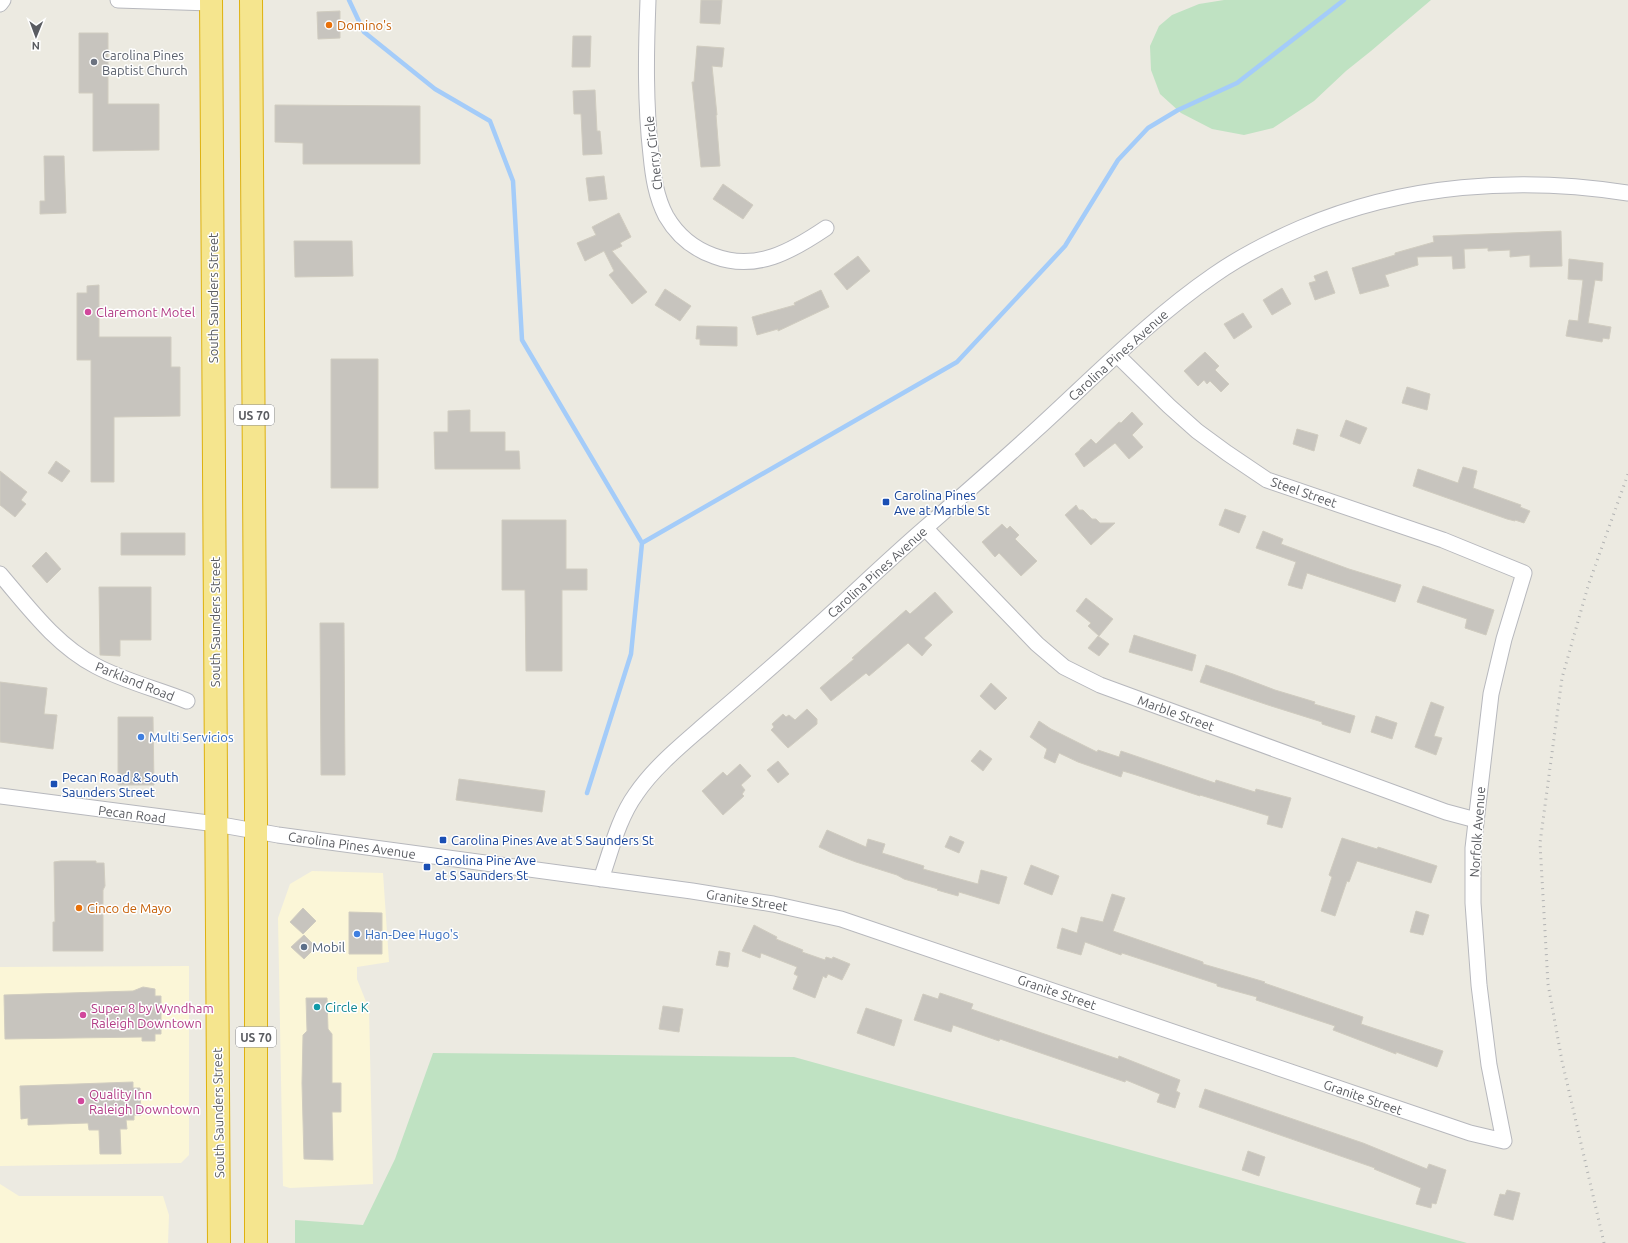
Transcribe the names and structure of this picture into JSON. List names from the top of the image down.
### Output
{
  "streets": {
    "highway": ["South Saunders Street", "US 70"],
    "street": [
      "Cherry Circle",
      "Carolina Pines Avenue",
      "Steel Street",
      "Parkland Road",
      "Marble Street",
      "Pecan Road",
      "Norfolk Avenue",
      "Granite Street"
    ]
  },
  "crossings": [
    ["South Saunders Street", "Carolina Pines Avenue"],
    ["South Saunders Street", "Pecan Road"],
    ["Carolina Pines Avenue", "US 70"],
    ["Carolina Pines Avenue", "Steel Street"],
    ["Carolina Pines Avenue", "Marble Street"],
    ["Carolina Pines Avenue", "Pecan Road"],
    ["Carolina Pines Avenue", "Granite Street"],
    ["Steel Street", "Norfolk Avenue"],
    ["Marble Street", "Norfolk Avenue"],
    ["Norfolk Avenue", "Granite Street"]
  ],
  "places": {
    "other": [
      "Domino's",
      "Carolina Pines Baptist Church",
      "Claremont Motel",
      "Multi Servicios",
      "Cinco de Mayo",
      "Han-Dee Hugo's",
      "Mobil",
      "Circle K",
      "Super 8 by Wyndham Raleigh Downtown",
      "Quality Inn Raleigh Downtown"
    ],
    "transit": [
      "Carolina Pines Ave at Marble St",
      "Pecan Road & South Saunders Street",
      "Carolina Pines Ave at S Saunders St",
      "Carolina Pine Ave at S Saunders St"
    ]
  },
  "north": "bottom"
}
